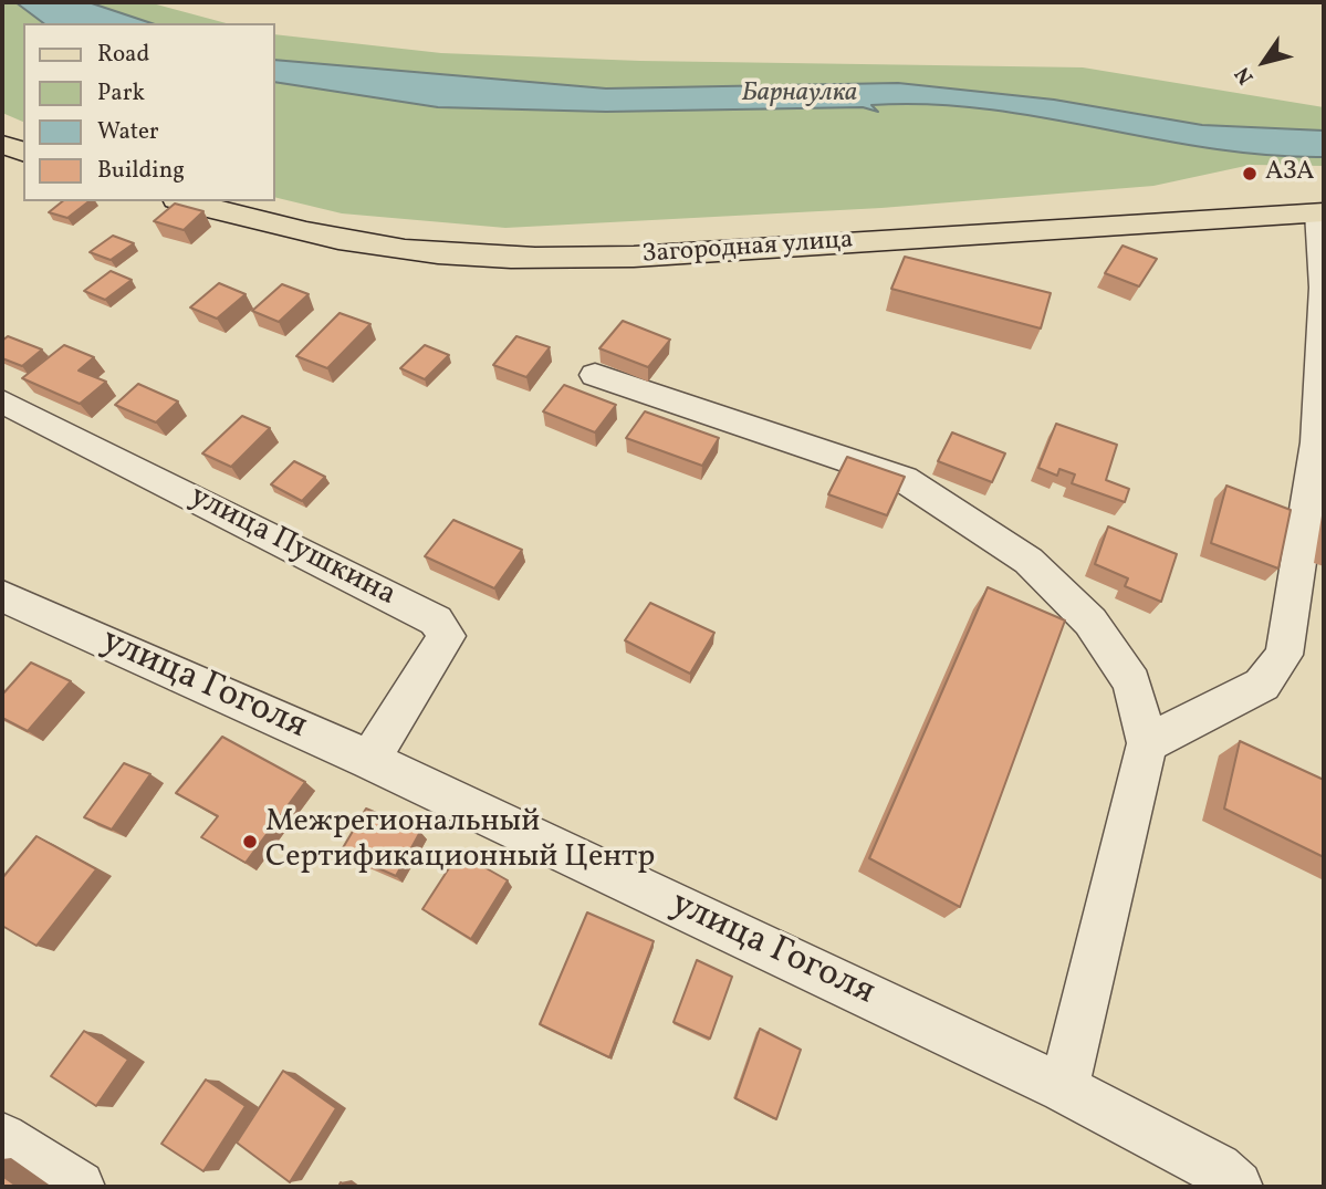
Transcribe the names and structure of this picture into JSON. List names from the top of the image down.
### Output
{
  "streets": {
    "main road": ["Загородная улица"],
    "street": ["улица Пушкина", "улица Гоголя"]
  },
  "crossings": [
    ["улица Пушкина", "улица Гоголя"]
  ],
  "water": ["Барнаулка"],
  "places": ["АЗА", "Межрегиональный Сертификационный Центр"],
  "legend": [
    "Road",
    "Park",
    "Water",
    "Building"
  ],
  "north": "bottom left"
}
